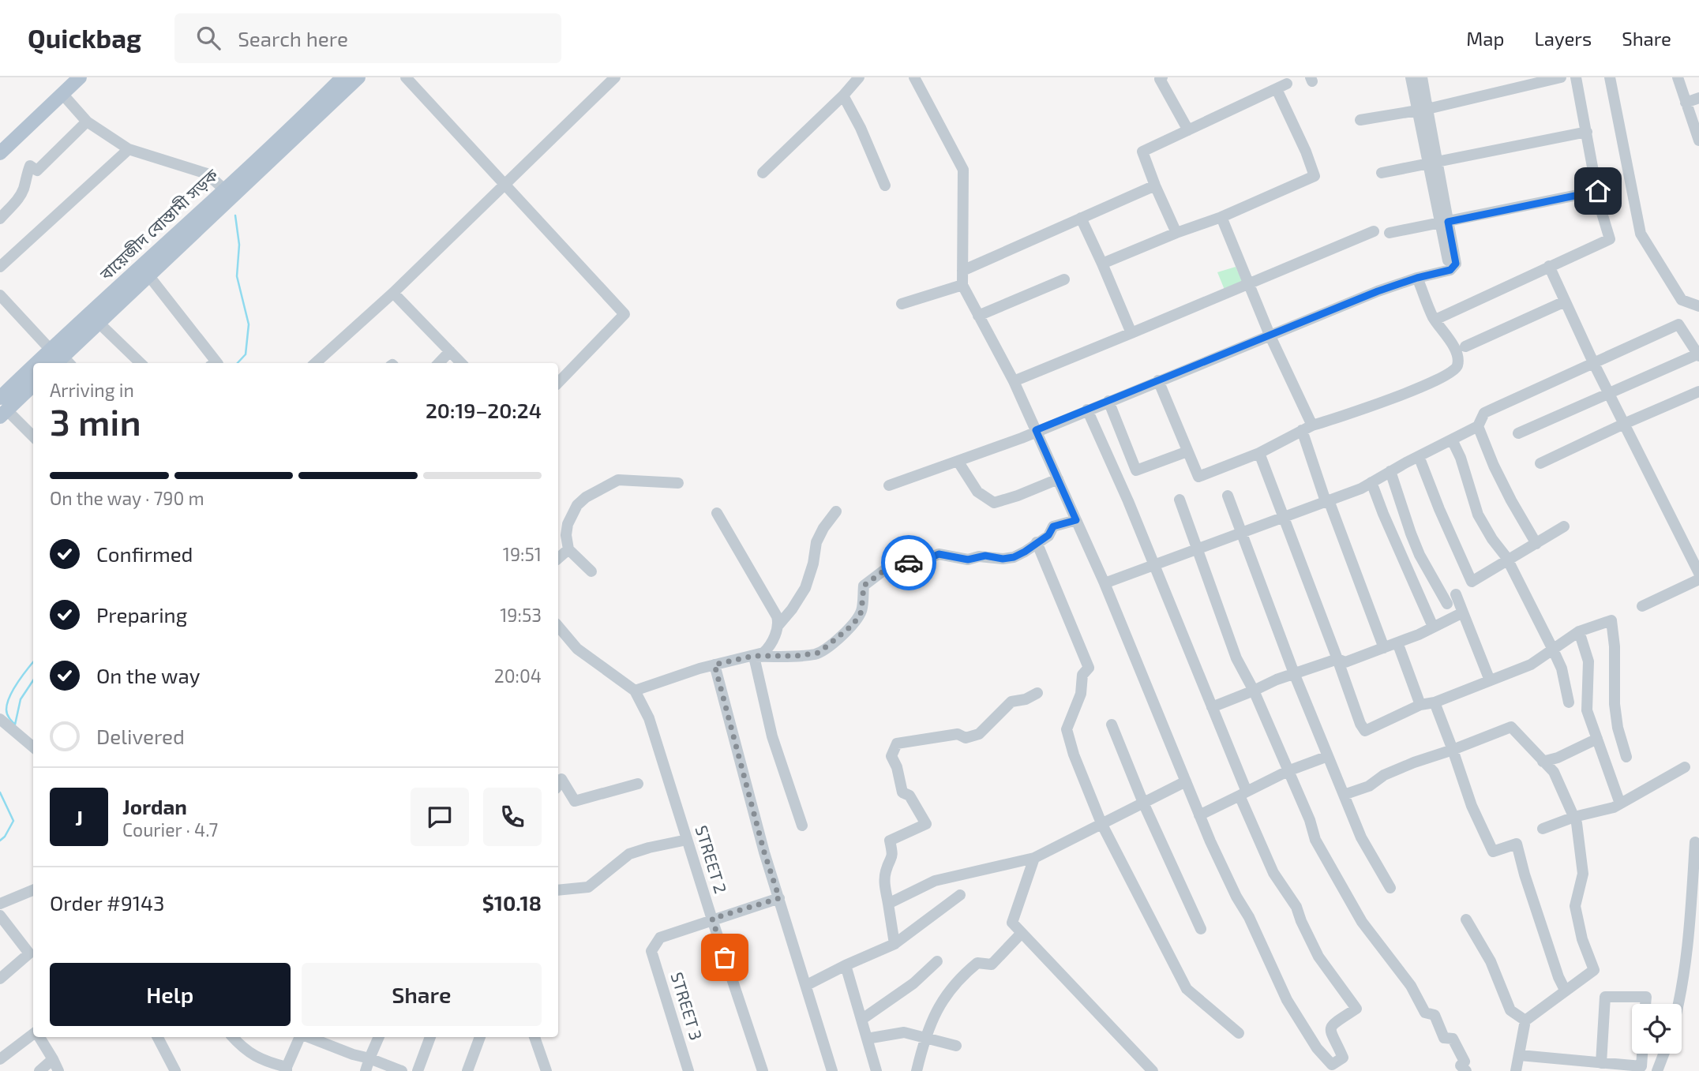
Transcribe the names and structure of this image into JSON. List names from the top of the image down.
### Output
{
  "streets": {
    "main road": ["বায়েজীদ বোস্তামী সড়ক"],
    "street": ["STREET 2", "STREET 3"]
  },
  "crossings": [
    ["STREET 2", "STREET 3"]
  ],
  "page": {
    "header": "Quickbag",
    "search": "Search here",
    "nav": ["Map", "Layers", "Share"],
    "heading": ["3 min", "Arriving in", "20:19–20:24"],
    "panel": [
      "Jordan",
      "Courier · 4.7",
      "Order #9143",
      "$10.18"
    ],
    "bar": "On the way · 790 m",
    "list": [
      ["Confirmed", "19:51"],
      ["Preparing", "19:53"],
      ["On the way", "20:04"],
      "Delivered"
    ],
    "round": "J",
    "buttons": ["Help", "Share"]
  }
}
